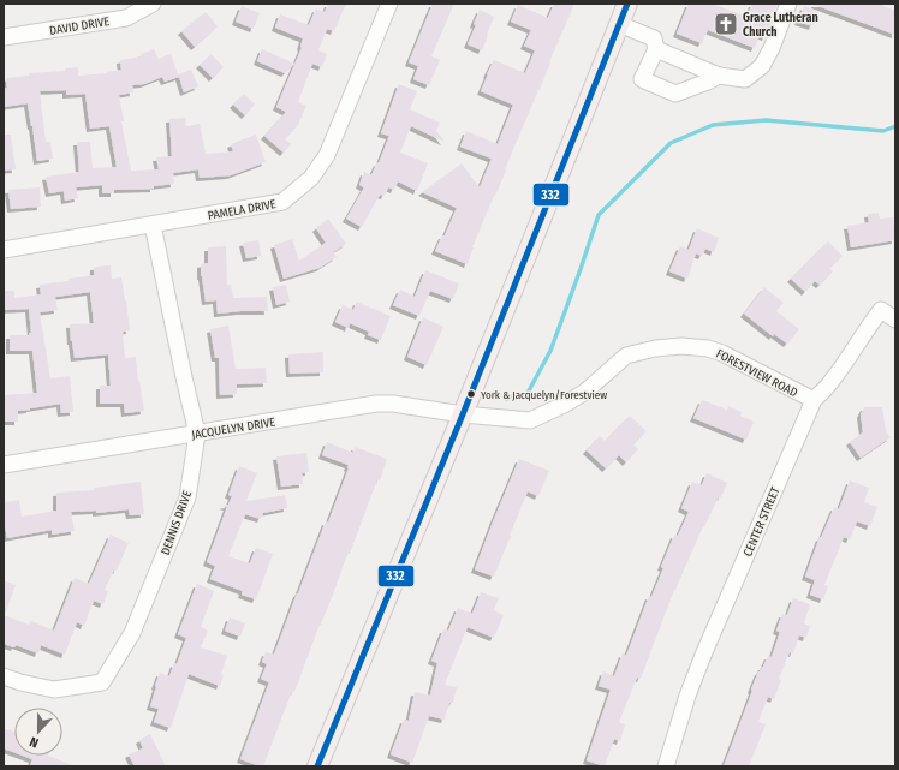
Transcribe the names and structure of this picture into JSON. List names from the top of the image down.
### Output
{
  "streets": {
    "street": [
      "DAVID DRIVE",
      "PAMELA DRIVE",
      "FORESTVIEW ROAD",
      "JACQUELYN DRIVE",
      "CENTER STREET",
      "DENNIS DRIVE"
    ]
  },
  "crossings": [
    ["PAMELA DRIVE", "DENNIS DRIVE"],
    ["FORESTVIEW ROAD", "JACQUELYN DRIVE"],
    ["FORESTVIEW ROAD", "CENTER STREET"],
    ["JACQUELYN DRIVE", "DENNIS DRIVE"]
  ],
  "places": {
    "church": ["Grace Lutheran Church"],
    "other": ["York & Jacquelyn/Forestview"]
  },
  "lines": ["transit line 332"],
  "north": "bottom"
}
